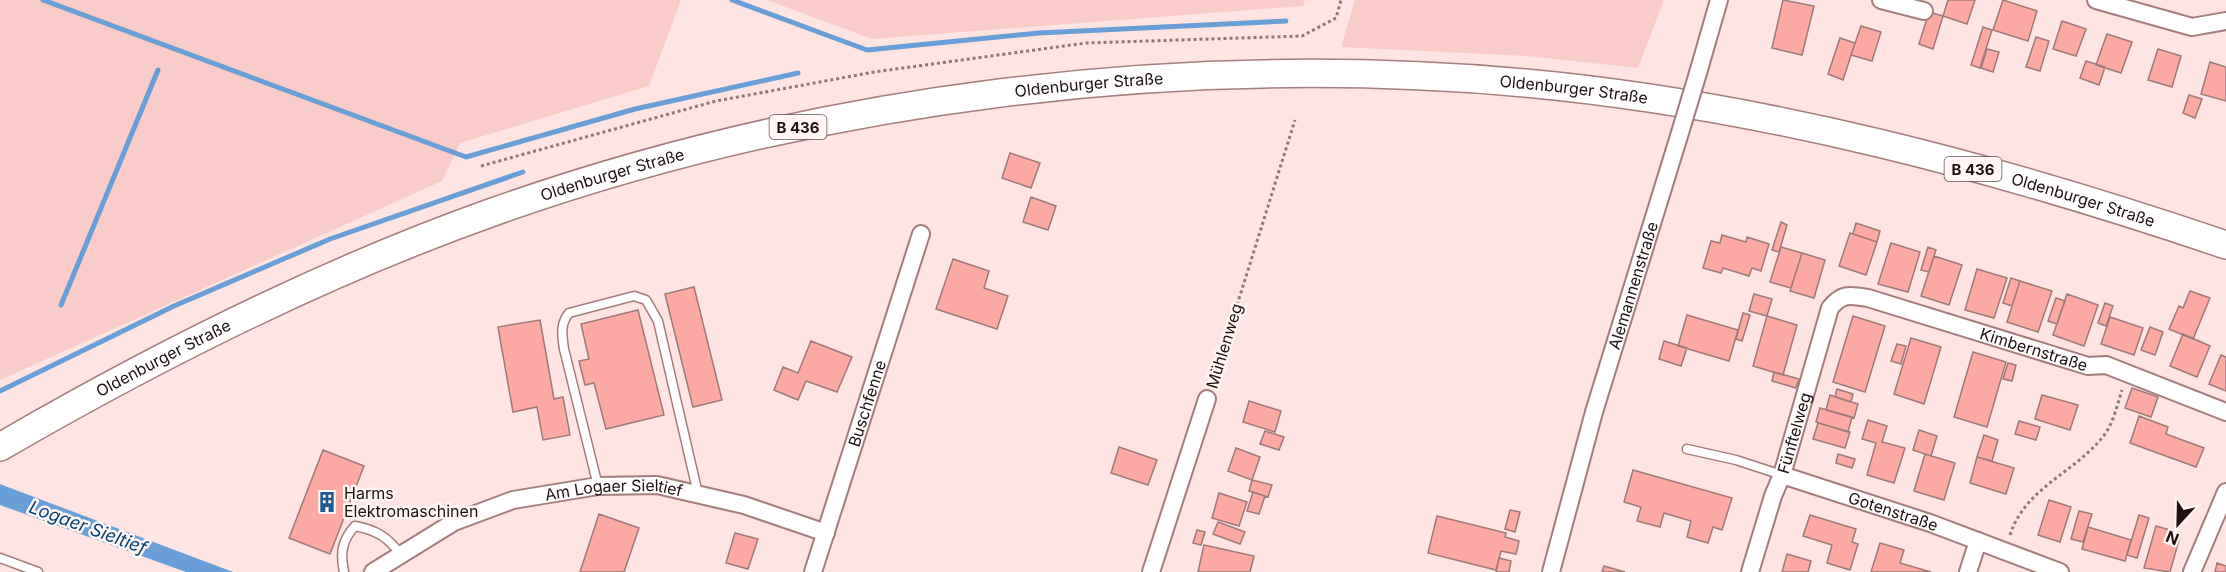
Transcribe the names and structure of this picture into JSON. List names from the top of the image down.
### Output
{
  "streets": {
    "main road": ["Oldenburger Straße", "B 436"],
    "street": [
      "Alemannenstraße",
      "Mühlenweg",
      "Kimbernstraße",
      "Buschfenne",
      "Fünftelweg",
      "Am Logaer Sieltief",
      "Gotenstraße"
    ]
  },
  "crossings": [
    ["Kimbernstraße", "Fünftelweg"],
    ["Buschfenne", "Am Logaer Sieltief"],
    ["Fünftelweg", "Gotenstraße"]
  ],
  "water": ["Logaer Sieltief"],
  "places": {
    "building": ["Harms Elektromaschinen"]
  },
  "north": "bottom"
}
